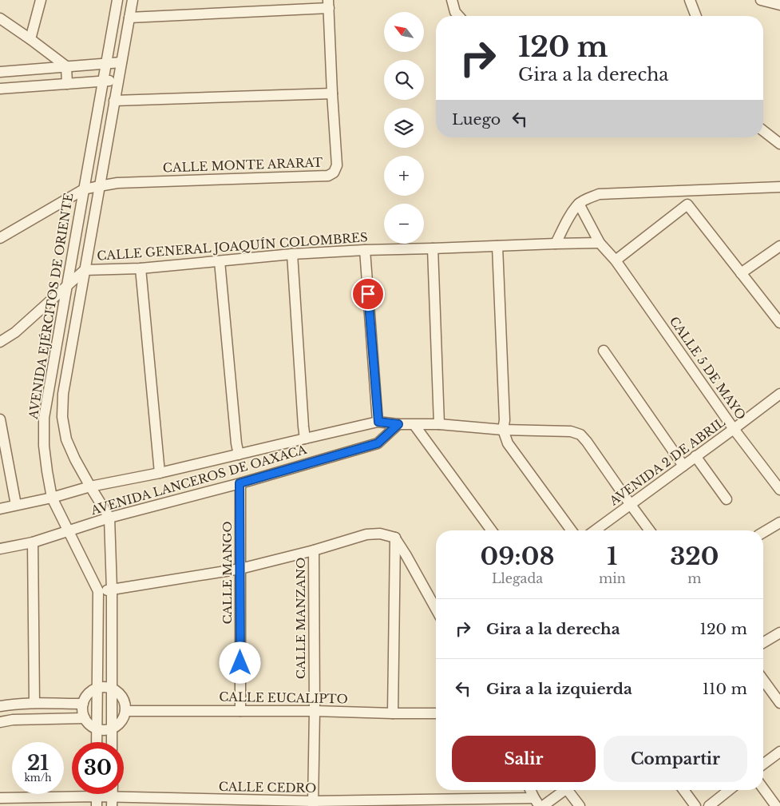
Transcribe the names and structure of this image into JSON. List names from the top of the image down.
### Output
{
  "streets": {
    "street": [
      "CALLE MONTE ARARAT",
      "CALLE GENERAL JOAQUÍN COLOMBRES",
      "AVENIDA EJÉRCITOS DE ORIENTE",
      "CALLE 5 DE MAYO",
      "AVENIDA 2 DE ABRIL",
      "AVENIDA LANCEROS DE OAXACA",
      "CALLE MANGO",
      "CALLE MANZANO",
      "CALLE EUCALIPTO",
      "CALLE CEDRO"
    ]
  },
  "crossings": [
    ["CALLE MONTE ARARAT", "AVENIDA EJÉRCITOS DE ORIENTE"],
    ["CALLE GENERAL JOAQUÍN COLOMBRES", "AVENIDA EJÉRCITOS DE ORIENTE"],
    ["AVENIDA EJÉRCITOS DE ORIENTE", "AVENIDA LANCEROS DE OAXACA"],
    ["CALLE 5 DE MAYO", "AVENIDA 2 DE ABRIL"],
    ["AVENIDA 2 DE ABRIL", "AVENIDA LANCEROS DE OAXACA"],
    ["AVENIDA LANCEROS DE OAXACA", "CALLE MANGO"],
    ["CALLE MANGO", "CALLE EUCALIPTO"],
    ["CALLE MANZANO", "CALLE EUCALIPTO"],
    ["CALLE MANZANO", "CALLE CEDRO"]
  ],
  "north": "top left",
  "page": {
    "map_buttons": ["+", "−"],
    "turn": ["120 m", "Gira a la derecha"],
    "then": "Luego",
    "eta": [
      "09:08",
      "Llegada",
      "1",
      "min",
      "320",
      "m"
    ],
    "list": [
      {
        "name": "Gira a la derecha",
        "value": "120 m"
      },
      {
        "name": "Gira a la izquierda",
        "value": "110 m"
      }
    ],
    "buttons": ["Salir", "Compartir"],
    "speed": "21 km/h",
    "limit": "30"
  }
}
